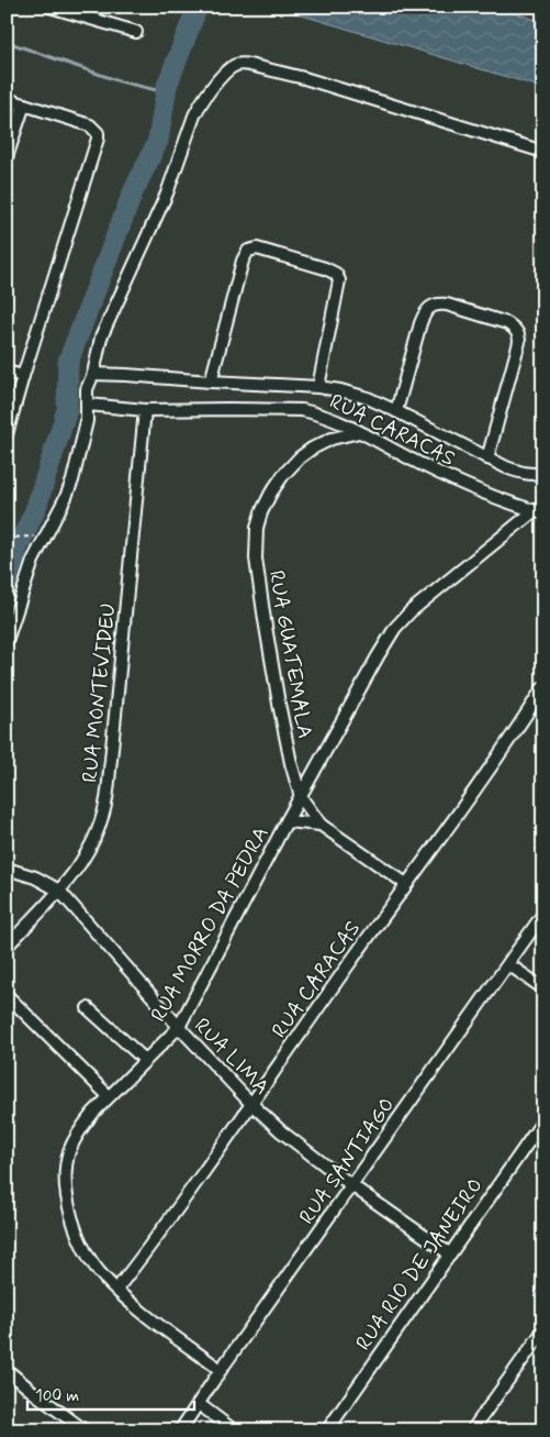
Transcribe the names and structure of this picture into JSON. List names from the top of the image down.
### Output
{
  "streets": {
    "street": [
      "RUA CARACAS",
      "RUA GUATEMALA",
      "RUA MONTEVIDEU",
      "RUA MORRO DA PEDRA",
      "RUA LIMA",
      "RUA SANTIAGO",
      "RUA RIO DE JANEIRO"
    ]
  },
  "crossings": [
    ["RUA CARACAS", "RUA GUATEMALA"],
    ["RUA CARACAS", "RUA MONTEVIDEU"],
    ["RUA CARACAS", "RUA MORRO DA PEDRA"],
    ["RUA CARACAS", "RUA LIMA"],
    ["RUA GUATEMALA", "RUA MORRO DA PEDRA"],
    ["RUA MONTEVIDEU", "RUA LIMA"],
    ["RUA MORRO DA PEDRA", "RUA LIMA"],
    ["RUA MORRO DA PEDRA", "RUA SANTIAGO"],
    ["RUA LIMA", "RUA SANTIAGO"],
    ["RUA LIMA", "RUA RIO DE JANEIRO"]
  ],
  "scale_bar": "100 m"
}
